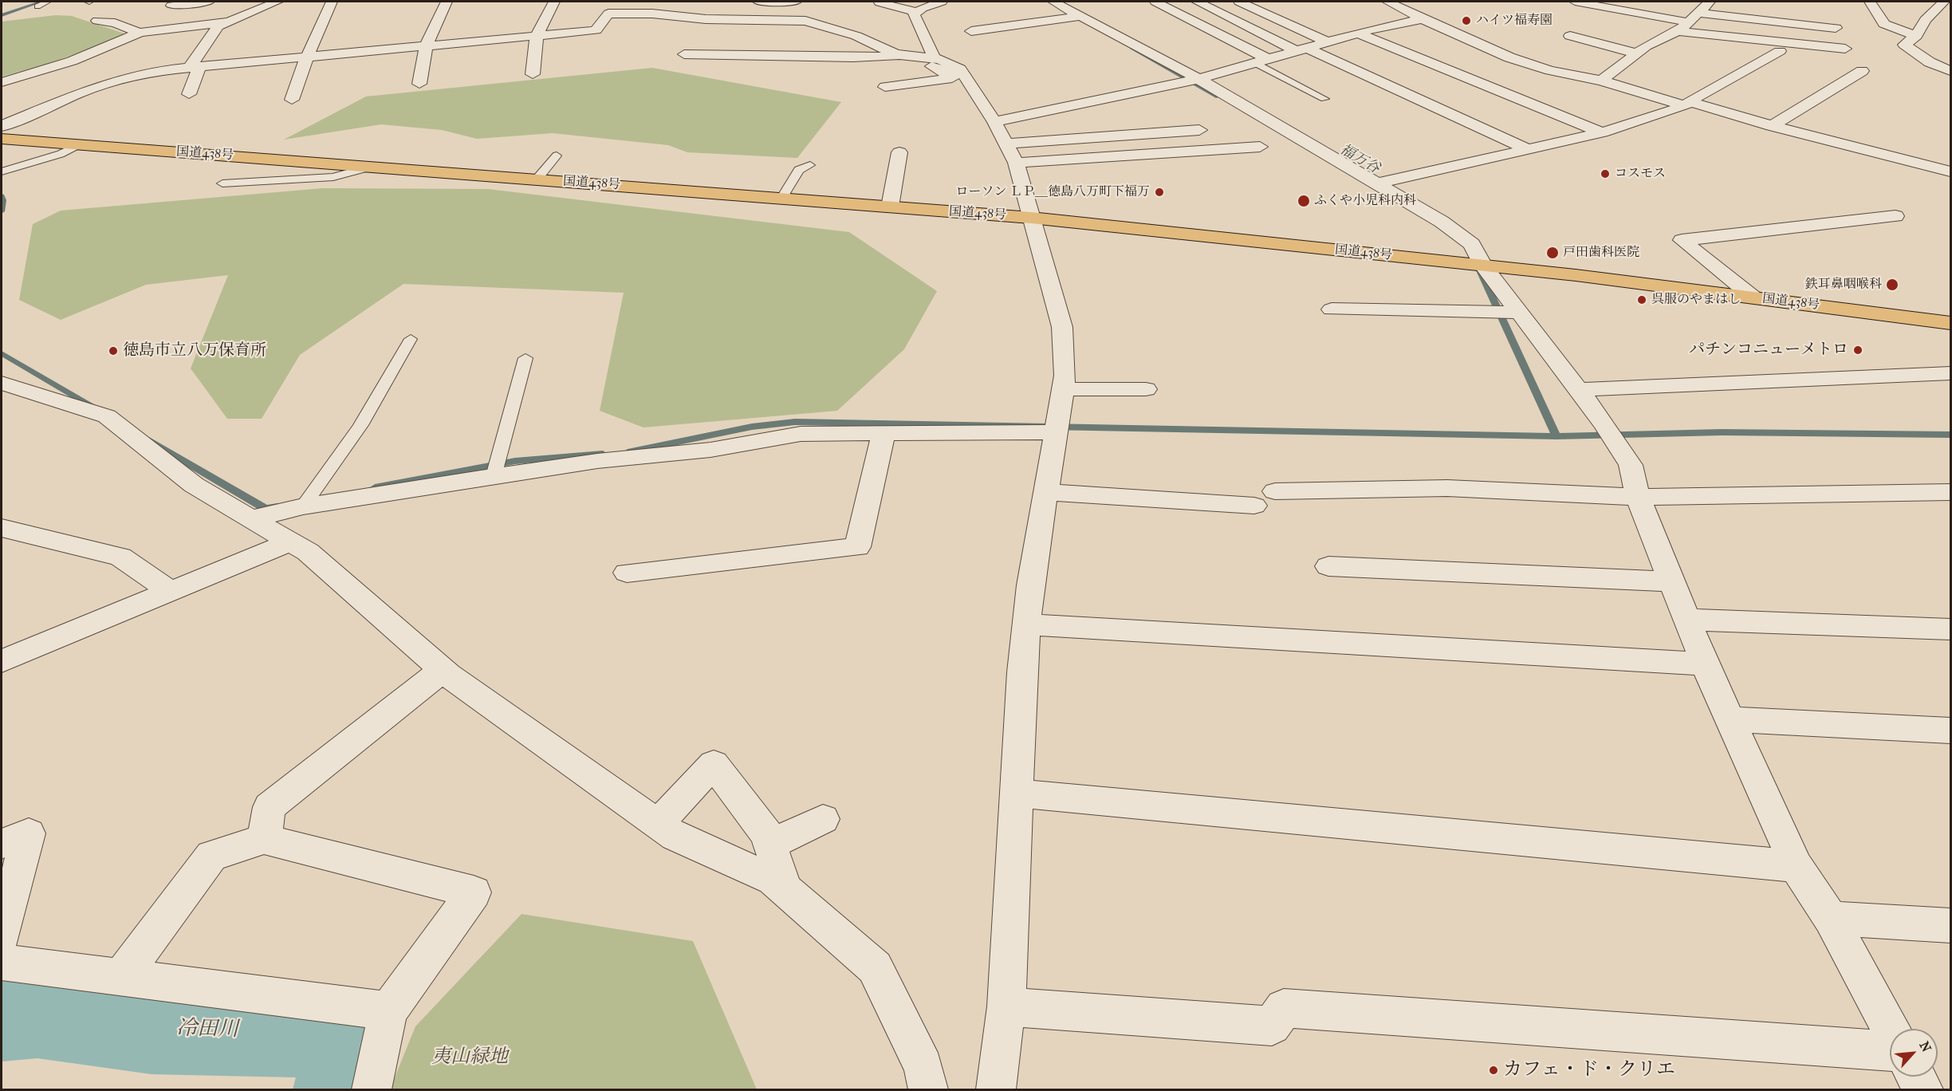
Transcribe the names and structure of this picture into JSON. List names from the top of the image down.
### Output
{
  "streets": {
    "highway": ["国道438号"]
  },
  "water": ["福万谷", "冷田川"],
  "parks": ["夷山緑地"],
  "places": [
    "ハイツ福寿園",
    "コスモス",
    "ローソン ＬＰ＿徳島八万町下福万",
    "ふくや小児科内科",
    "戸田歯科医院",
    "鉄耳鼻咽喉科",
    "呉服のやまはし",
    "パチンコニューメトロ",
    "徳島市立八万保育所",
    "カフェ・ド・クリエ"
  ],
  "north": "top right"
}
